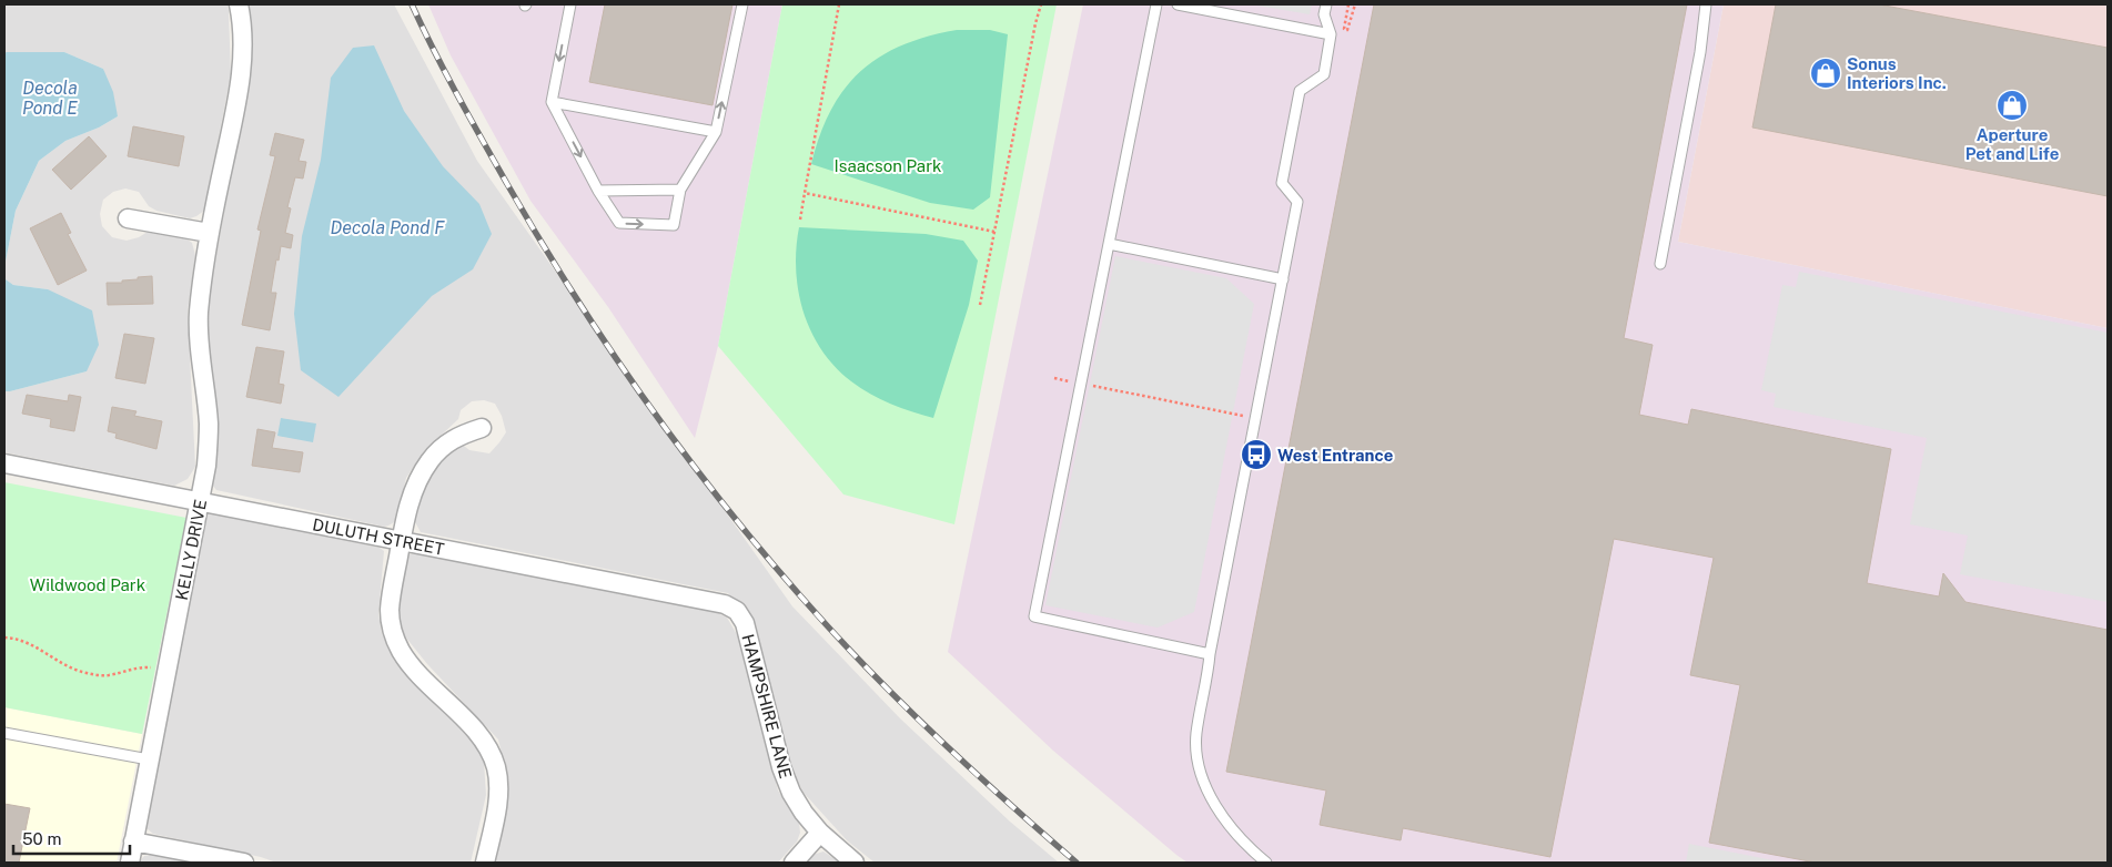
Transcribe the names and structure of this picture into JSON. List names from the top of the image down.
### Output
{
  "streets": {
    "street": ["DULUTH STREET", "KELLY DRIVE", "HAMPSHIRE LANE"]
  },
  "crossings": [
    ["DULUTH STREET", "KELLY DRIVE"],
    ["DULUTH STREET", "HAMPSHIRE LANE"]
  ],
  "water": ["Decola Pond E", "Decola Pond F"],
  "parks": ["Isaacson Park", "Wildwood Park"],
  "places": {
    "shop": ["Sonus Interiors Inc.", "Aperture Pet and Life"],
    "bus stop": ["West Entrance"]
  },
  "scale_bar": "50 m"
}
